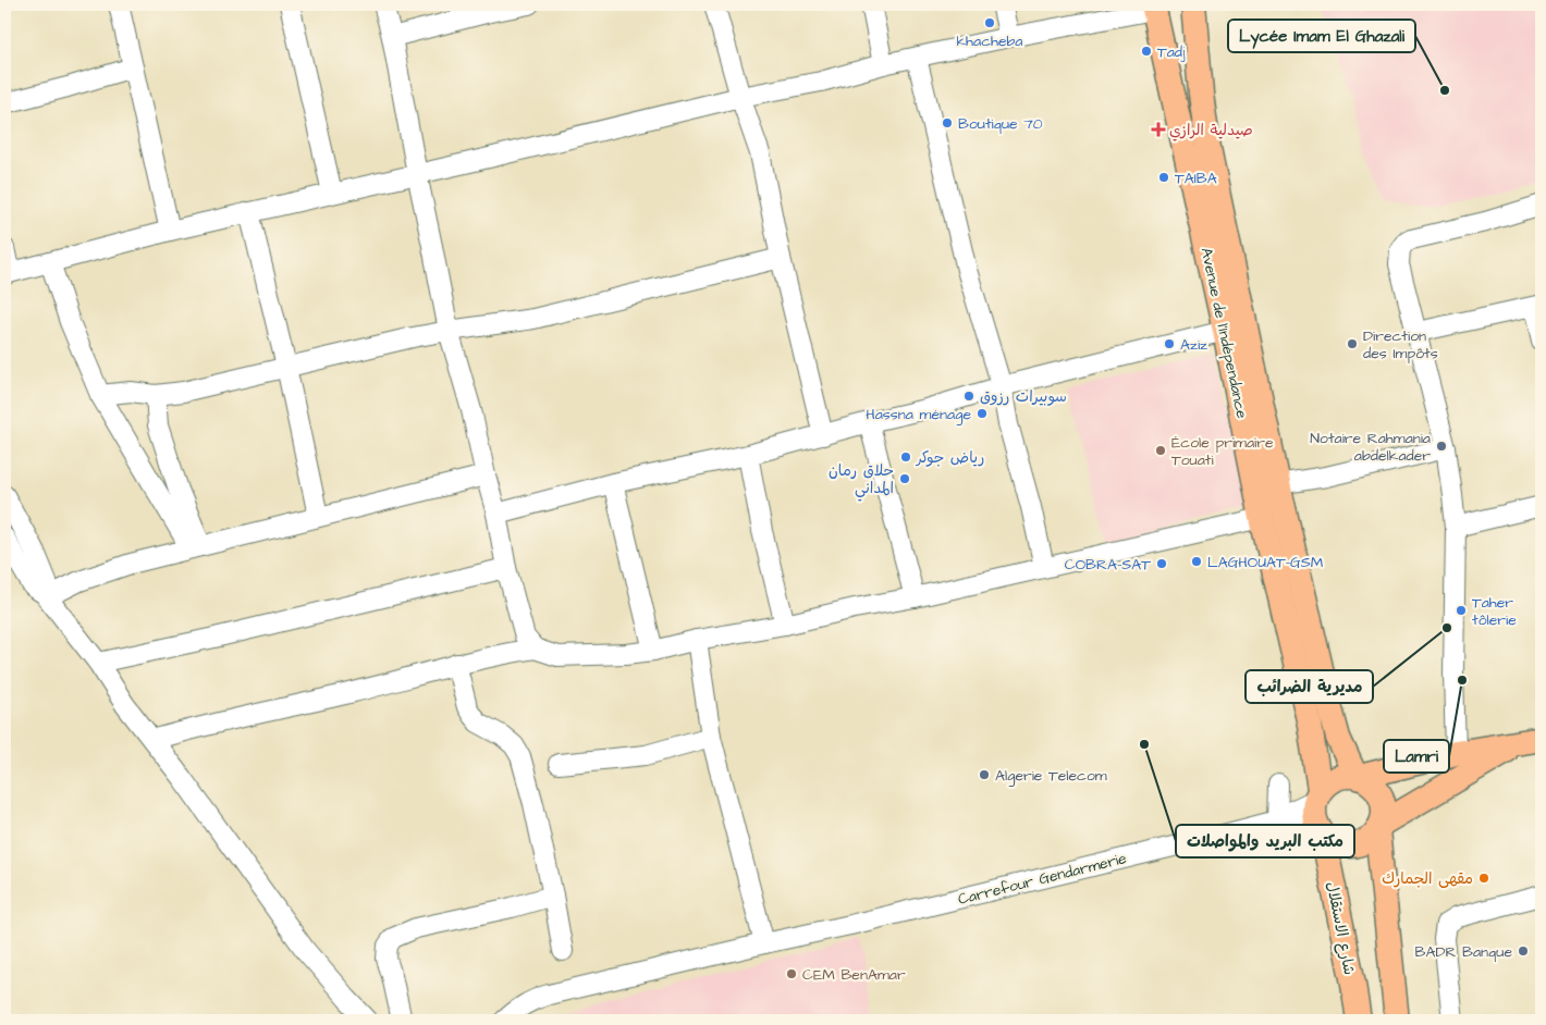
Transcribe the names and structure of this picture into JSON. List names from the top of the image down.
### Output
{
  "streets": {
    "main road": ["Avenue de l'Indépendance", "Carrefour Gendarmerie", "شارع الاستقلال"]
  },
  "crossings": [
    ["Avenue de l'Indépendance", "Carrefour Gendarmerie"],
    ["Avenue de l'Indépendance", "شارع الاستقلال"],
    ["Carrefour Gendarmerie", "شارع الاستقلال"]
  ],
  "places": {
    "other": [
      "khacheba",
      "Tadj",
      "Lycée Imam El Ghazali",
      "Boutique 70",
      "TAIBA",
      "Aziz",
      "Direction des Impôts",
      "سوبيرات رزوق",
      "Hassna ménage",
      "Notaire Rahmania abdelkader",
      "École primaire Touati",
      "رياض جوكر",
      "حلاق رمان المداني",
      "LAGHOUAT-GSM",
      "COBRA-SAT",
      "Taher tôlerie",
      "مديرية الضرائب",
      "Lamri",
      "مكتب البريد والمواصلات",
      "Algerie Telecom",
      "مقهى الجمارك",
      "BADR Banque",
      "CEM BenAmar"
    ],
    "health": ["صيدلية الرازي"]
  }
}
